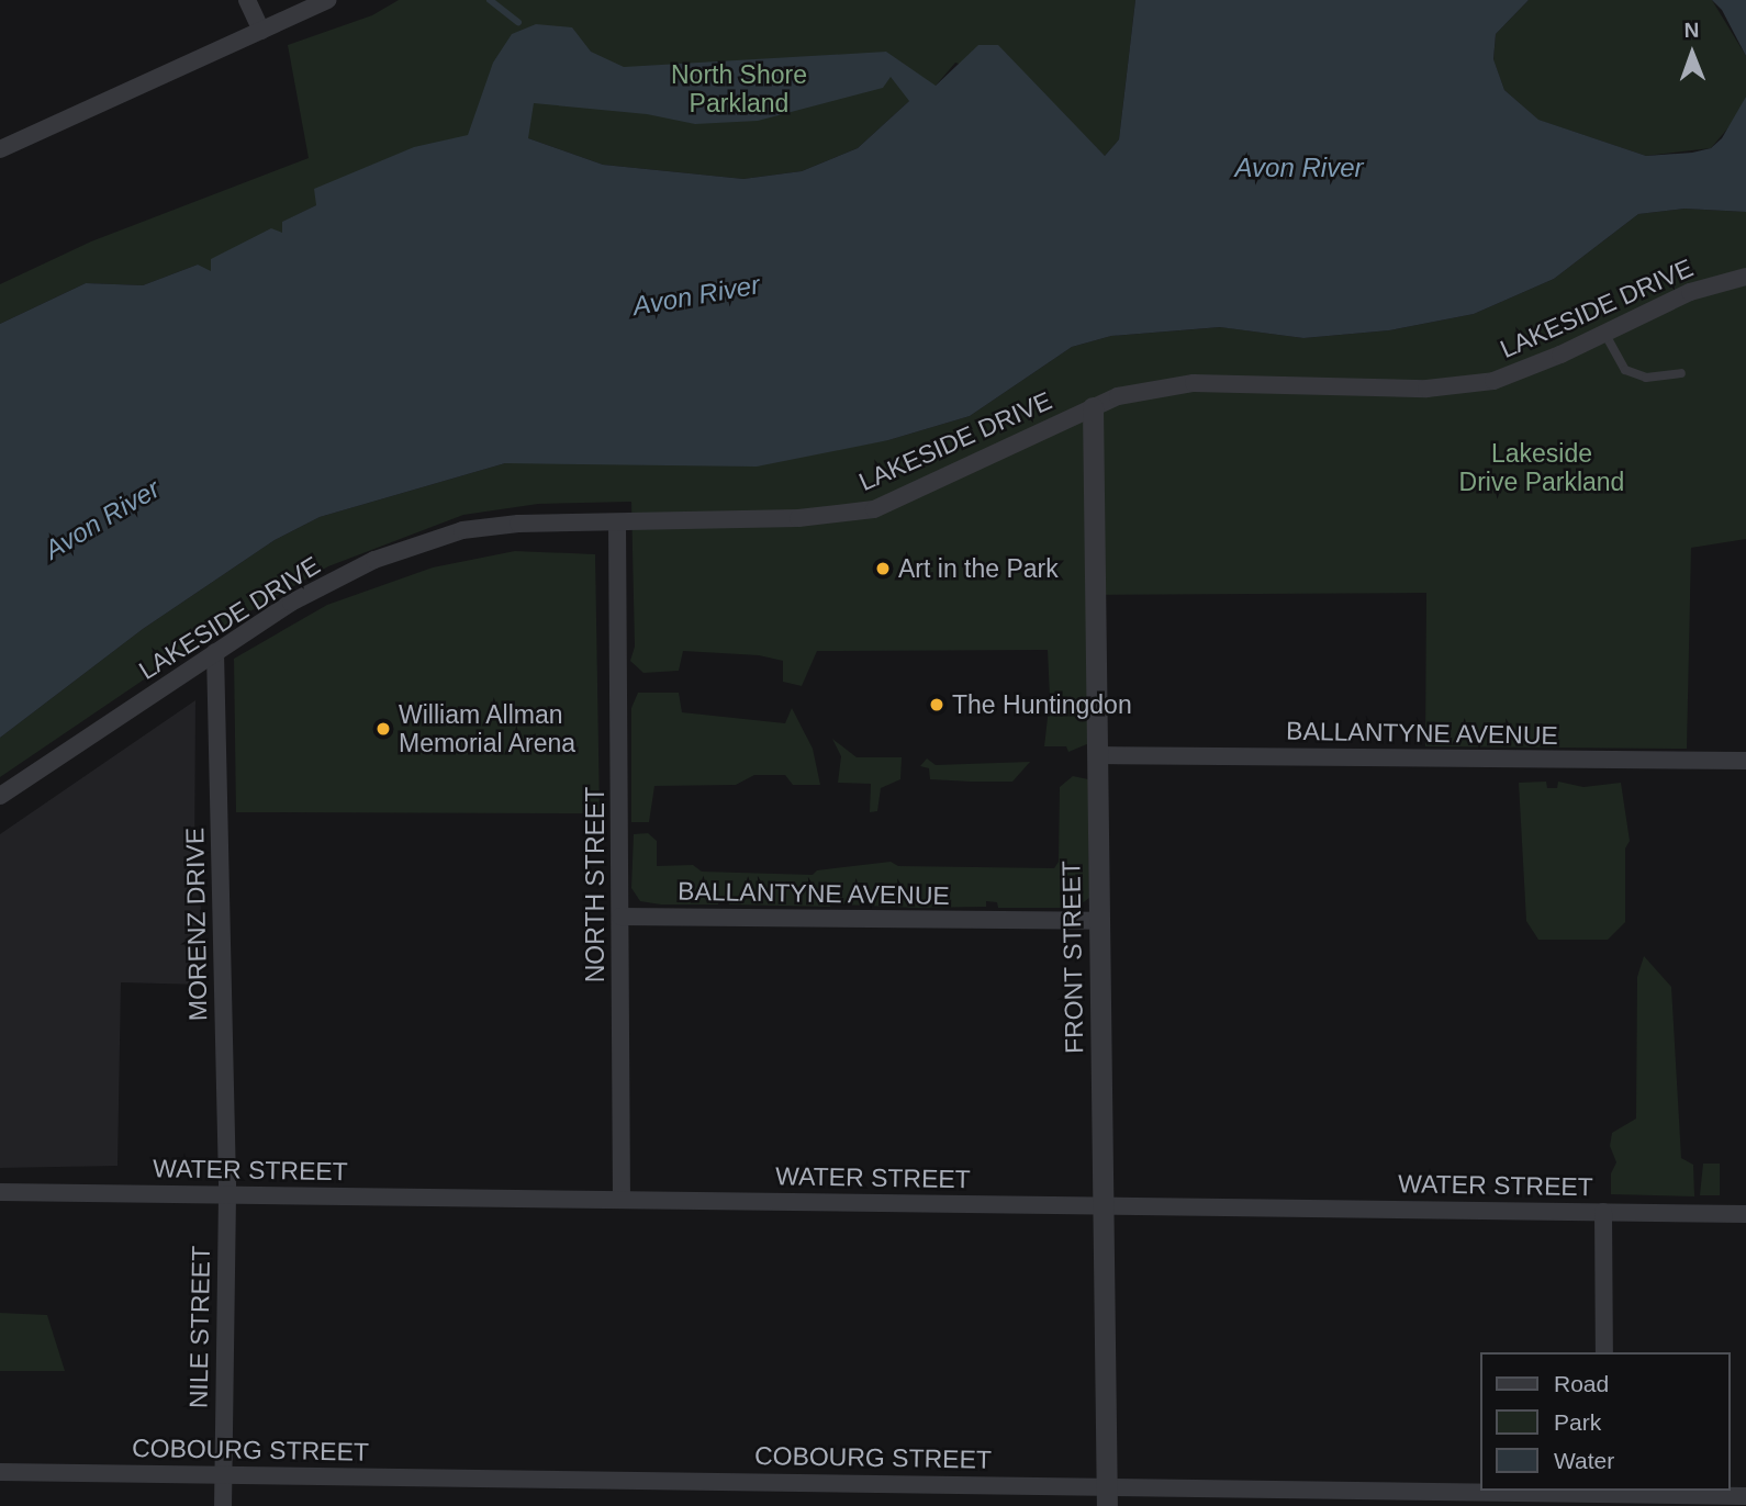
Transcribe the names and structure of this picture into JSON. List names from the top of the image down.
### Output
{
  "streets": {
    "street": [
      "LAKESIDE DRIVE",
      "BALLANTYNE AVENUE",
      "NORTH STREET",
      "MORENZ DRIVE",
      "FRONT STREET",
      "WATER STREET",
      "NILE STREET",
      "COBOURG STREET"
    ]
  },
  "crossings": [
    ["LAKESIDE DRIVE", "NORTH STREET"],
    ["LAKESIDE DRIVE", "MORENZ DRIVE"],
    ["LAKESIDE DRIVE", "FRONT STREET"],
    ["BALLANTYNE AVENUE", "NORTH STREET"],
    ["BALLANTYNE AVENUE", "FRONT STREET"],
    ["NORTH STREET", "WATER STREET"],
    ["MORENZ DRIVE", "WATER STREET"],
    ["MORENZ DRIVE", "NILE STREET"],
    ["FRONT STREET", "WATER STREET"],
    ["FRONT STREET", "COBOURG STREET"],
    ["WATER STREET", "NILE STREET"],
    ["NILE STREET", "COBOURG STREET"]
  ],
  "water": ["Avon River"],
  "parks": ["North Shore Parkland", "Lakeside Drive Parkland"],
  "places": ["Art in the Park", "The Huntingdon", "William Allman Memorial Arena"],
  "legend": ["Road", "Park", "Water"],
  "north": "top"
}
